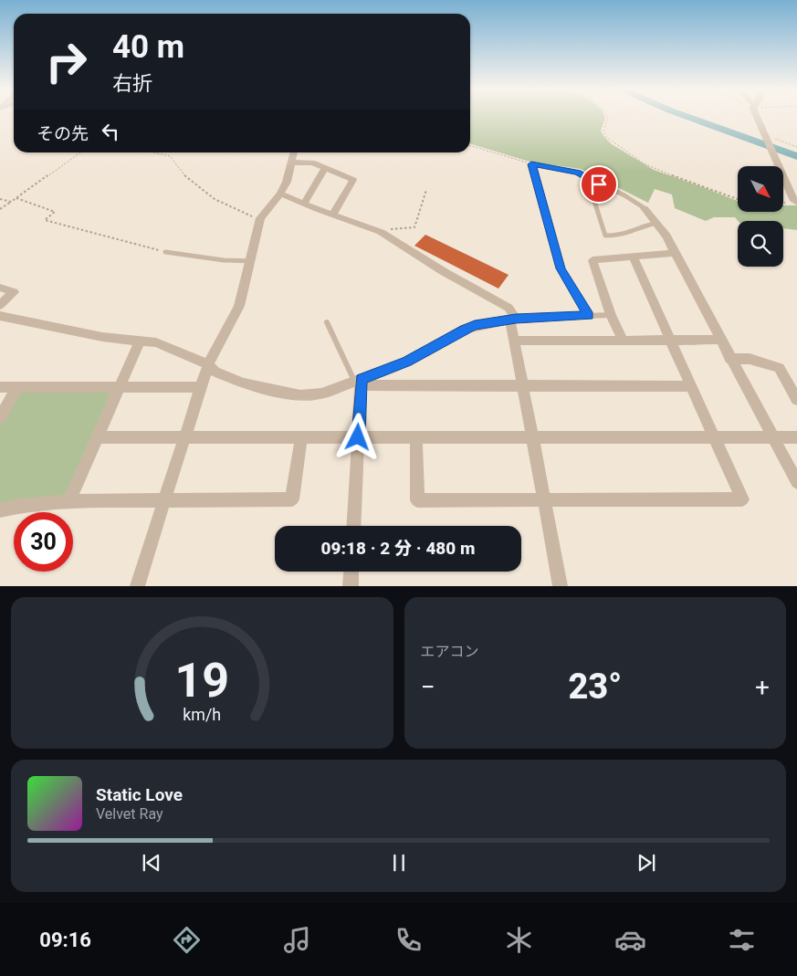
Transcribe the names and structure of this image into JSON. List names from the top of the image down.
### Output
{
  "north": "bottom right",
  "page": {
    "turn": ["40 m", "右折"],
    "then": "その先",
    "limit": "30",
    "trip": "09:18 · 2 分 · 480 m",
    "tile": "エアコン",
    "heat": ["−", "23°", "+"],
    "song": ["Static Love", "Velvet Ray"],
    "tabs": "09:16",
    "gauge": ["19", "km/h"]
  }
}
